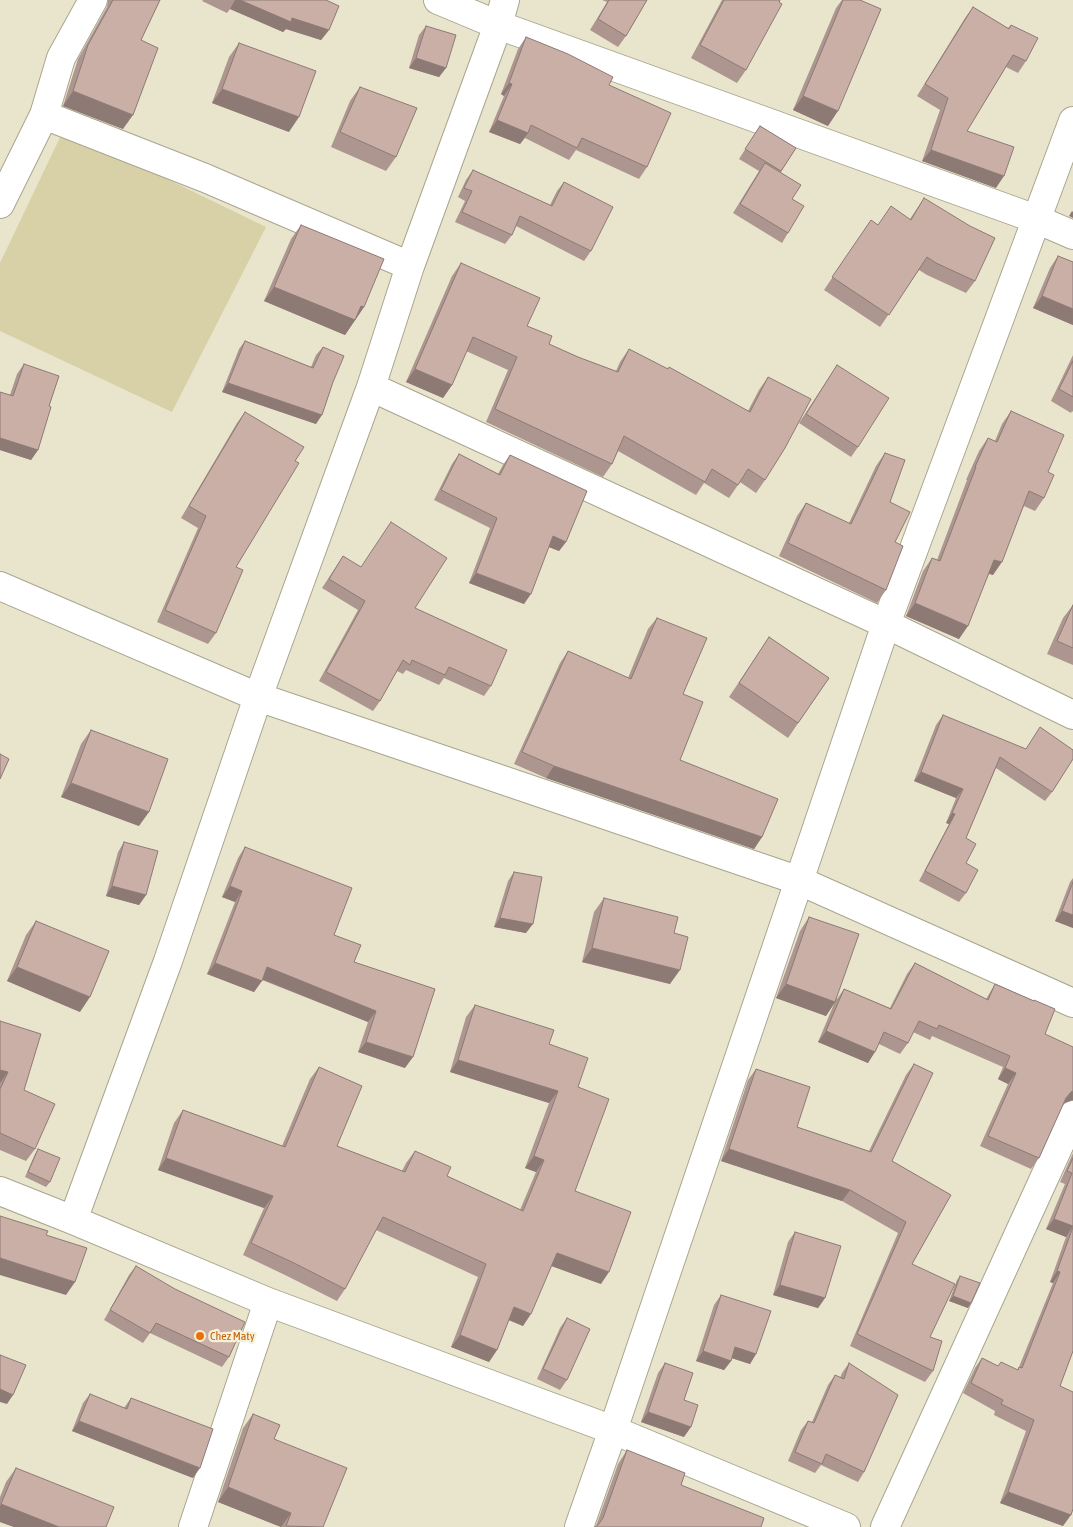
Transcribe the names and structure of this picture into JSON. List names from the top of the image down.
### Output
{
  "places": ["Chez Maty"]
}
